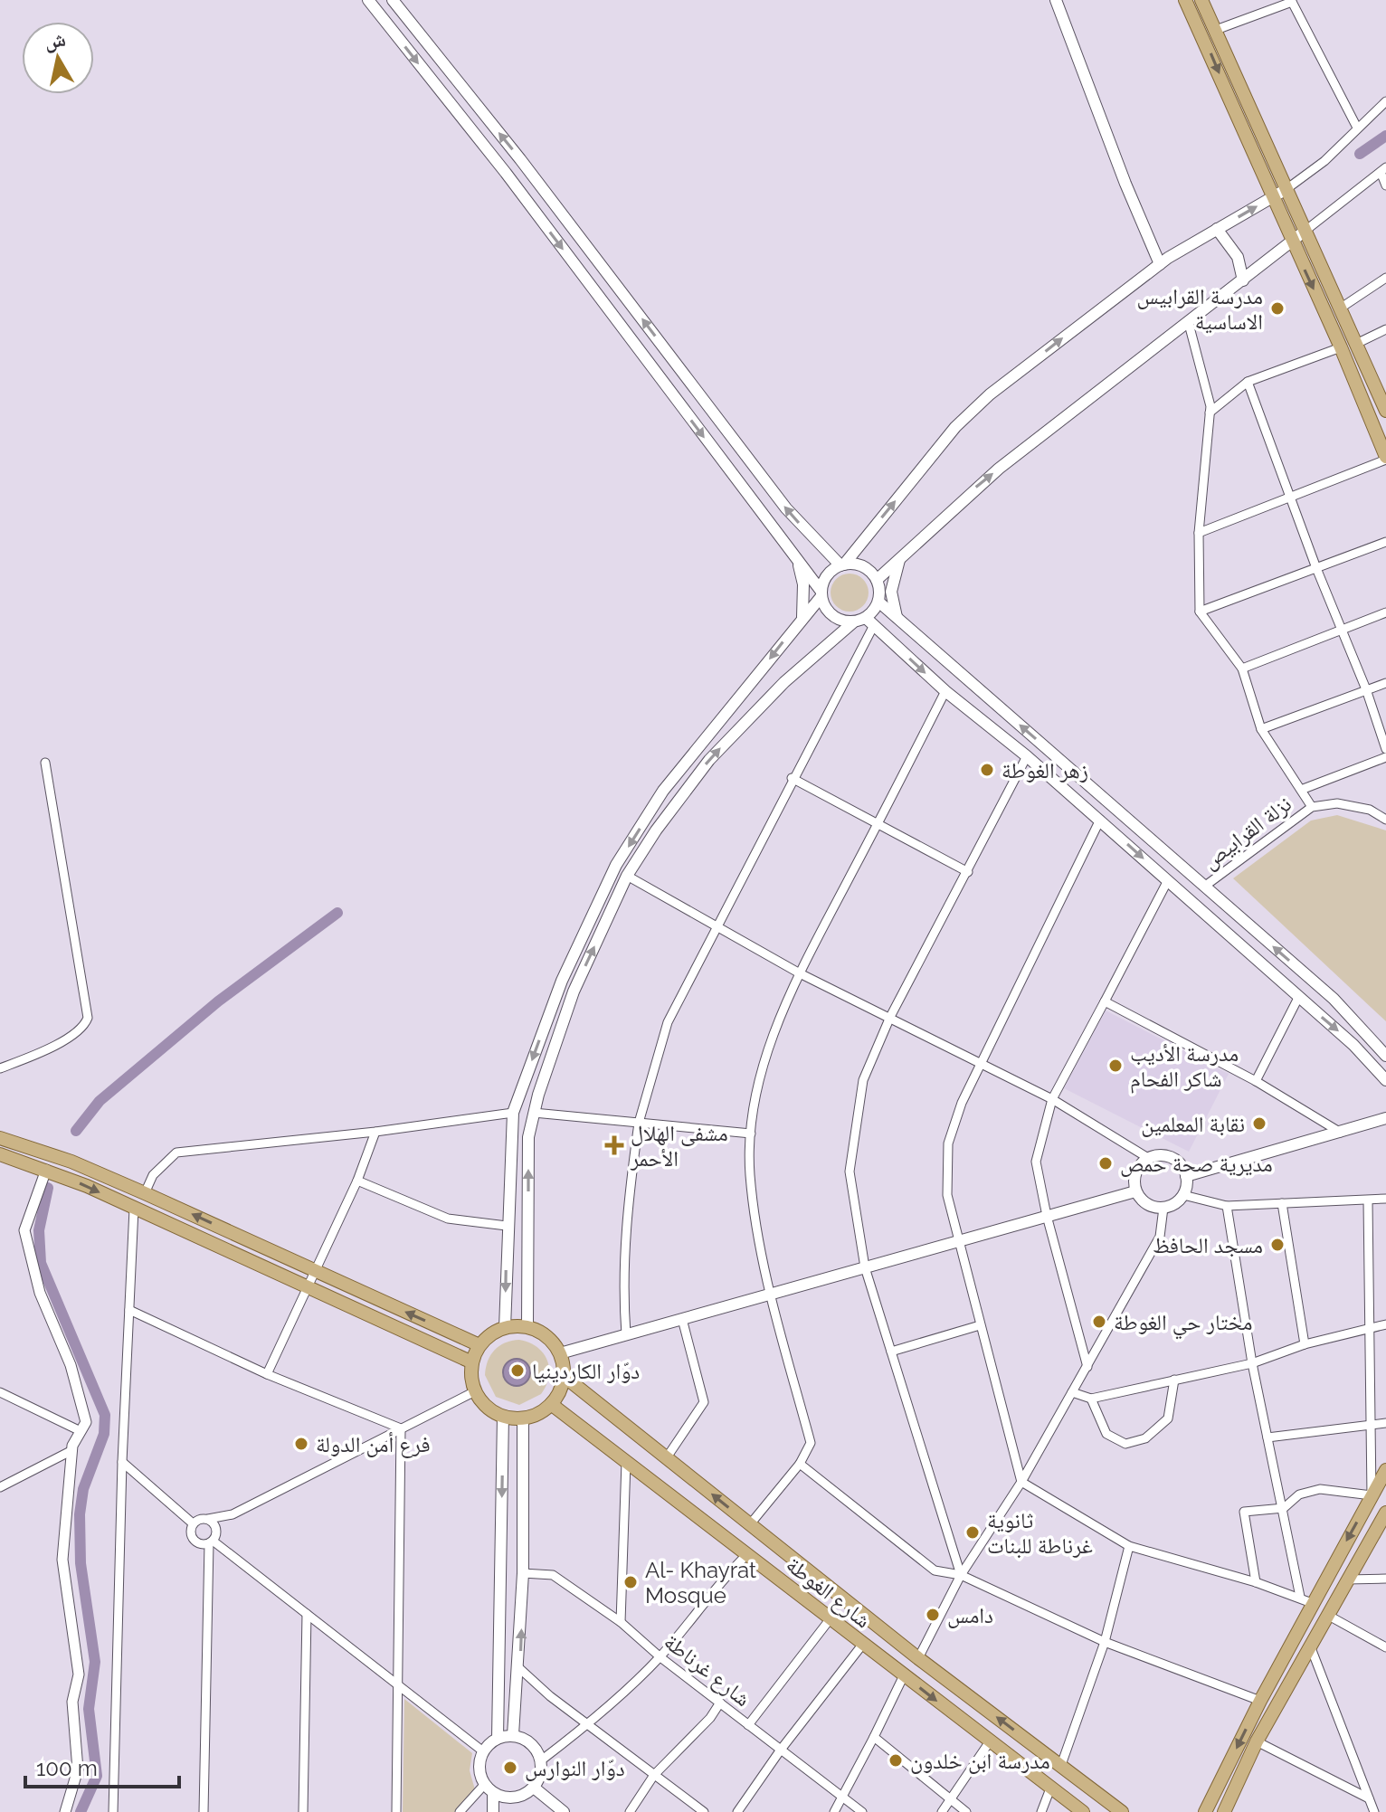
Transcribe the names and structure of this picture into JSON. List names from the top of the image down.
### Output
{
  "streets": {
    "main road": ["شارع الغوطة"],
    "street": ["نزلة القرابيص", "شارع غرناطة"]
  },
  "places": {
    "other": [
      "مدرسة القرابيس الاساسية",
      "زهر الغوطة",
      "مدرسة الأديب شاكر الفحام",
      "نقابة المعلمين",
      "مديرية صحة حمص",
      "مسجد الحافظ",
      "مختار حي الغوطة",
      "دوّار الكاردينيا",
      "فرع أمن الدولة",
      "ثانوية غرناطة للبنات",
      "Al- Khayrat Mosque",
      "دامس",
      "مدرسة ابن خلدون",
      "دوّار النوارس"
    ],
    "health": ["مشفى الهلال الأحمر"]
  },
  "scale_bar": "100 m",
  "north": "top"
}
